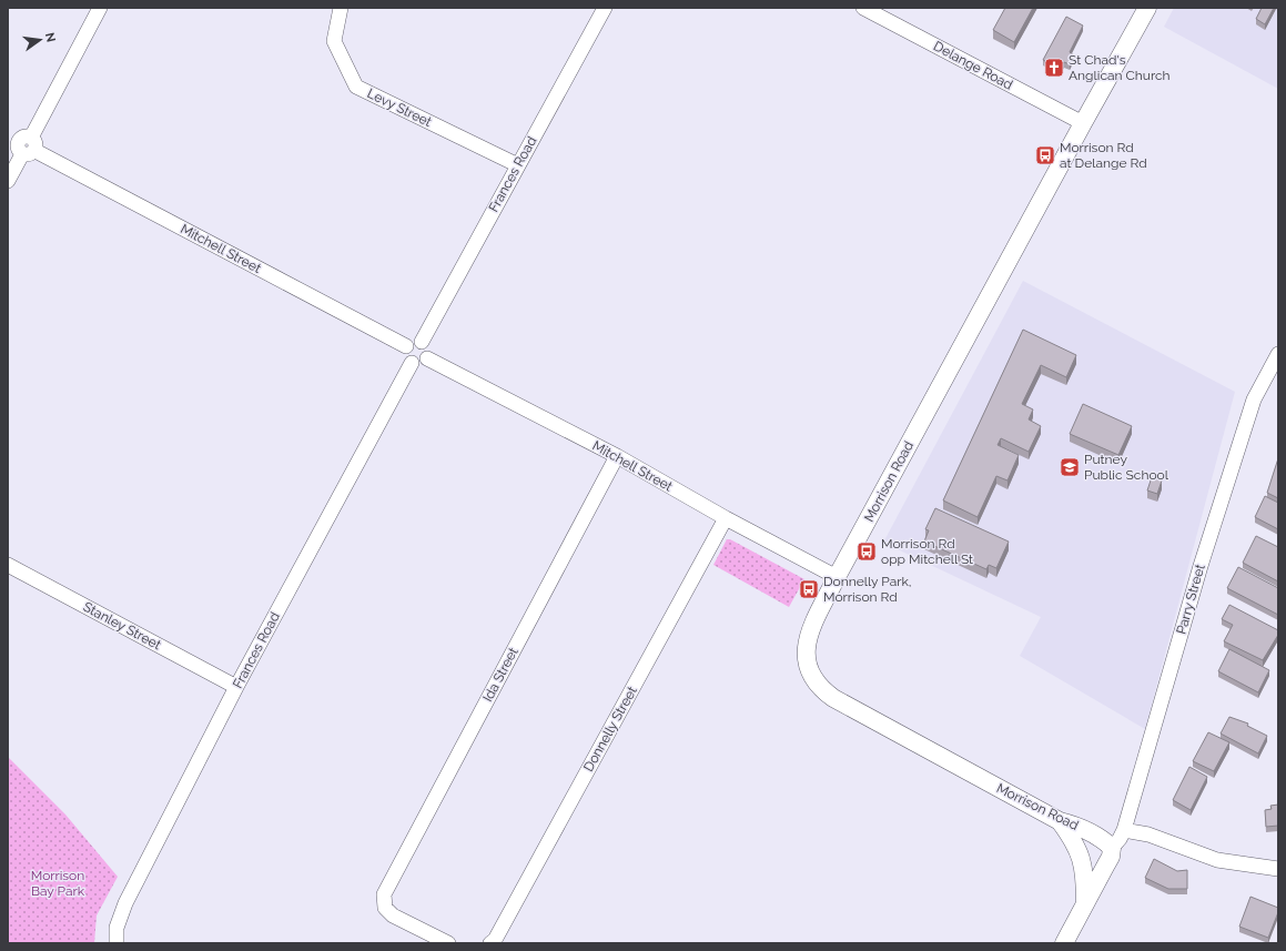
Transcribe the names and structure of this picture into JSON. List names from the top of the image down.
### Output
{
  "streets": {
    "street": [
      "Delange Road",
      "Levy Street",
      "Frances Road",
      "Mitchell Street",
      "Morrison Road",
      "Parry Street",
      "Stanley Street",
      "Ida Street",
      "Donnelly Street"
    ]
  },
  "crossings": [
    ["Delange Road", "Morrison Road"],
    ["Levy Street", "Frances Road"],
    ["Frances Road", "Mitchell Street"],
    ["Frances Road", "Stanley Street"],
    ["Mitchell Street", "Morrison Road"],
    ["Mitchell Street", "Ida Street"],
    ["Mitchell Street", "Donnelly Street"],
    ["Morrison Road", "Parry Street"]
  ],
  "parks": ["Morrison Bay Park"],
  "places": {
    "church": ["St Chad's Anglican Church"],
    "bus stop": ["Morrison Rd at Delange Rd", "Morrison Rd opp Mitchell St", "Donnelly Park, Morrison Rd"],
    "school or university": ["Putney Public School"]
  },
  "north": "right"
}
